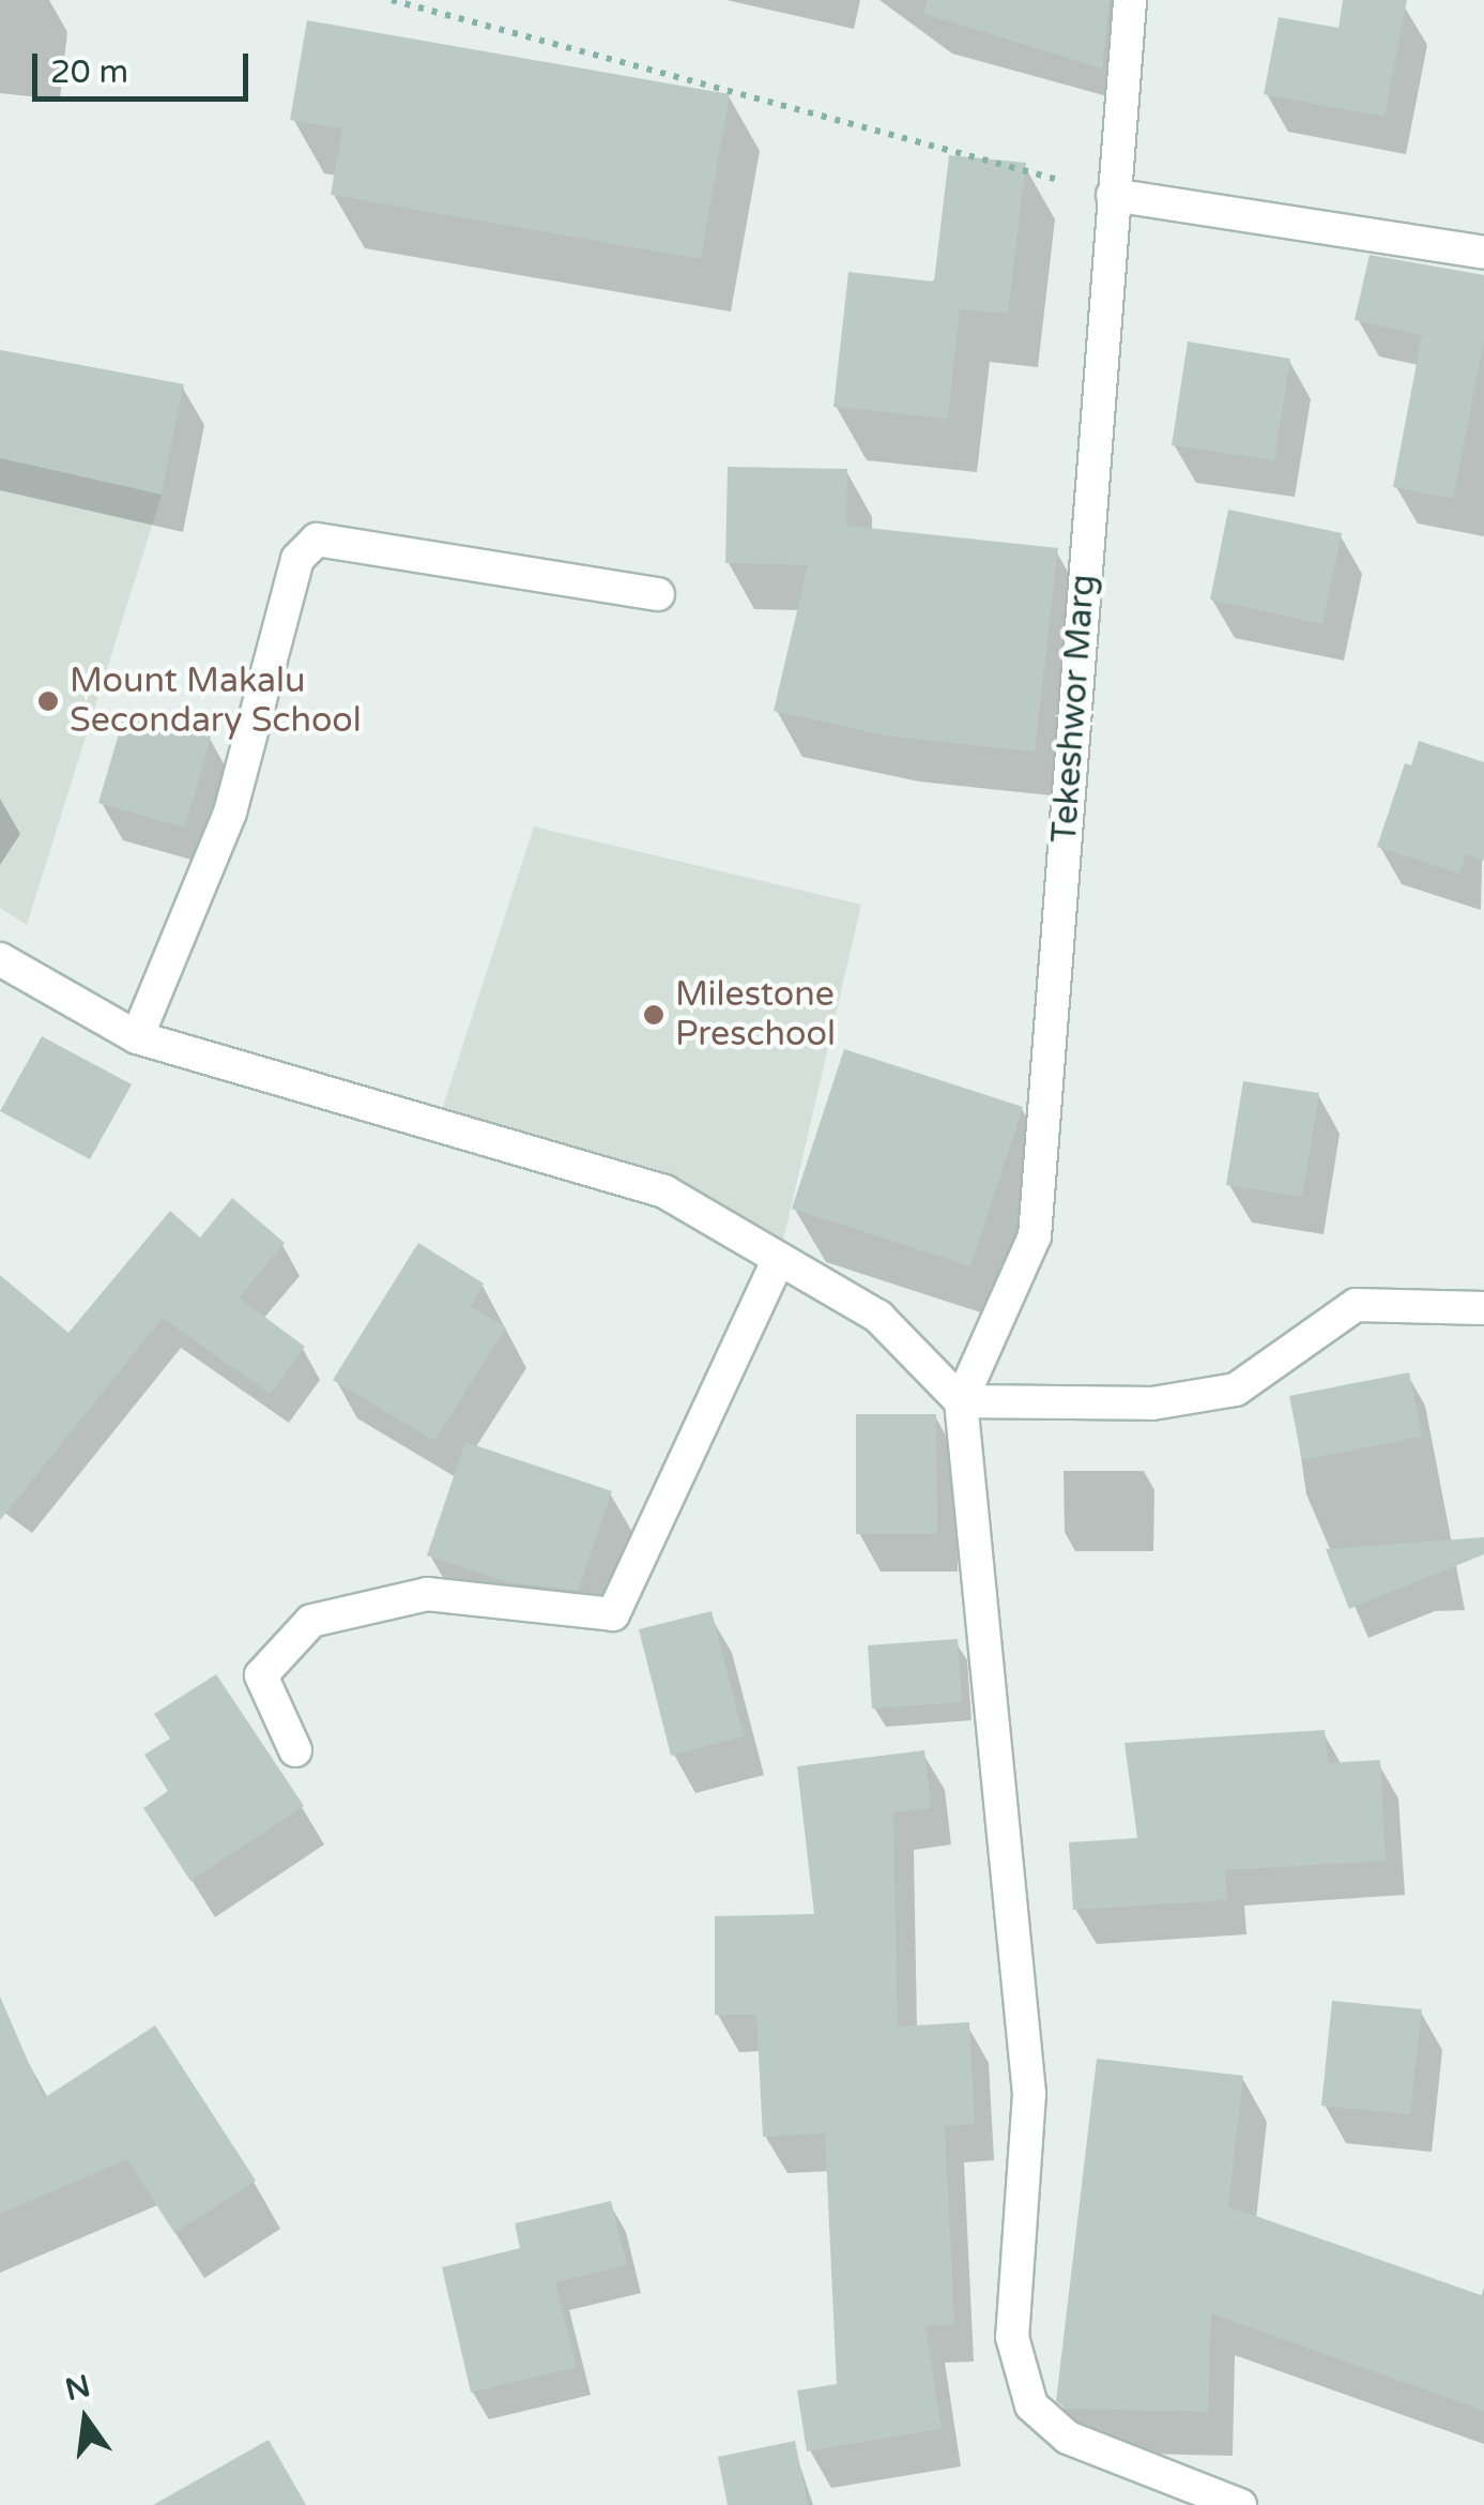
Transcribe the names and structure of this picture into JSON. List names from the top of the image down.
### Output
{
  "streets": {
    "street": ["Tekeshwor Marg"]
  },
  "places": ["Mount Makalu Secondary School", "Milestone Preschool"],
  "scale_bar": "20 m",
  "north": "top"
}
